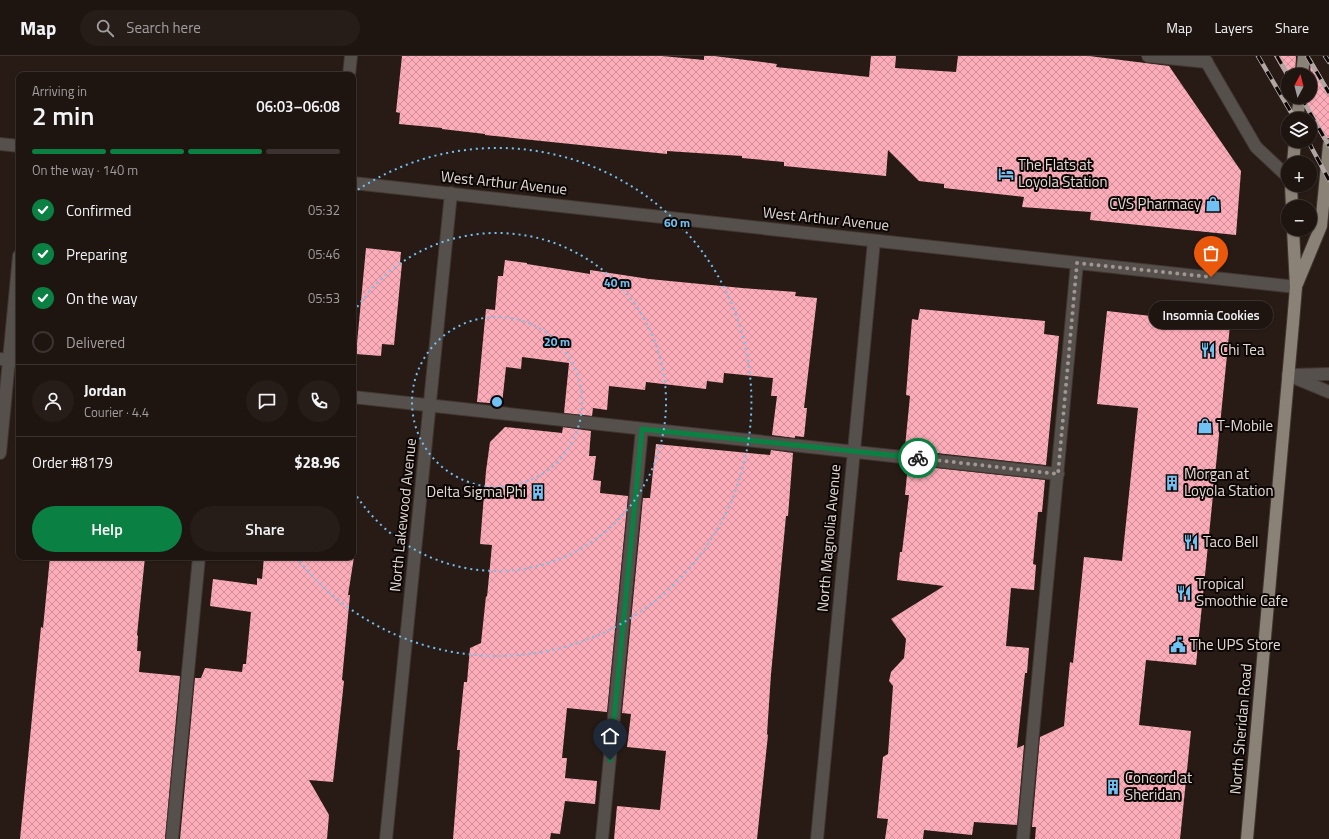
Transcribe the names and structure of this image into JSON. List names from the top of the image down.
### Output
{
  "streets": {
    "main road": ["North Sheridan Road"],
    "street": ["West Arthur Avenue", "North Lakewood Avenue", "North Magnolia Avenue"]
  },
  "crossings": [
    ["West Arthur Avenue", "North Lakewood Avenue"],
    ["West Arthur Avenue", "North Magnolia Avenue"],
    ["West Arthur Avenue", "North Sheridan Road"]
  ],
  "places": {
    "hotel": ["The Flats at Loyola Station"],
    "shop": ["CVS Pharmacy", "T-Mobile"],
    "other": ["Insomnia Cookies"],
    "restaurant": ["Chi Tea", "Taco Bell", "Tropical Smoothie Cafe"],
    "building": ["Morgan at Loyola Station", "Delta Sigma Phi", "Concord at Sheridan"],
    "public building": ["The UPS Store"]
  },
  "north": "top",
  "page": {
    "header": "Map",
    "search": "Search here",
    "nav": ["Map", "Layers", "Share"],
    "map_buttons": ["+", "−"],
    "heading": ["2 min", "Arriving in", "06:03–06:08"],
    "panel": [
      "Jordan",
      "Courier · 4.4",
      "Order #8179",
      "$28.96"
    ],
    "bar": "On the way · 140 m",
    "list": [
      ["Confirmed", "05:32"],
      ["Preparing", "05:46"],
      ["On the way", "05:53"],
      "Delivered"
    ],
    "bubble": "Insomnia Cookies",
    "buttons": ["Help", "Share"]
  },
  "rings": ["60 m", "40 m", "20 m"]
}
